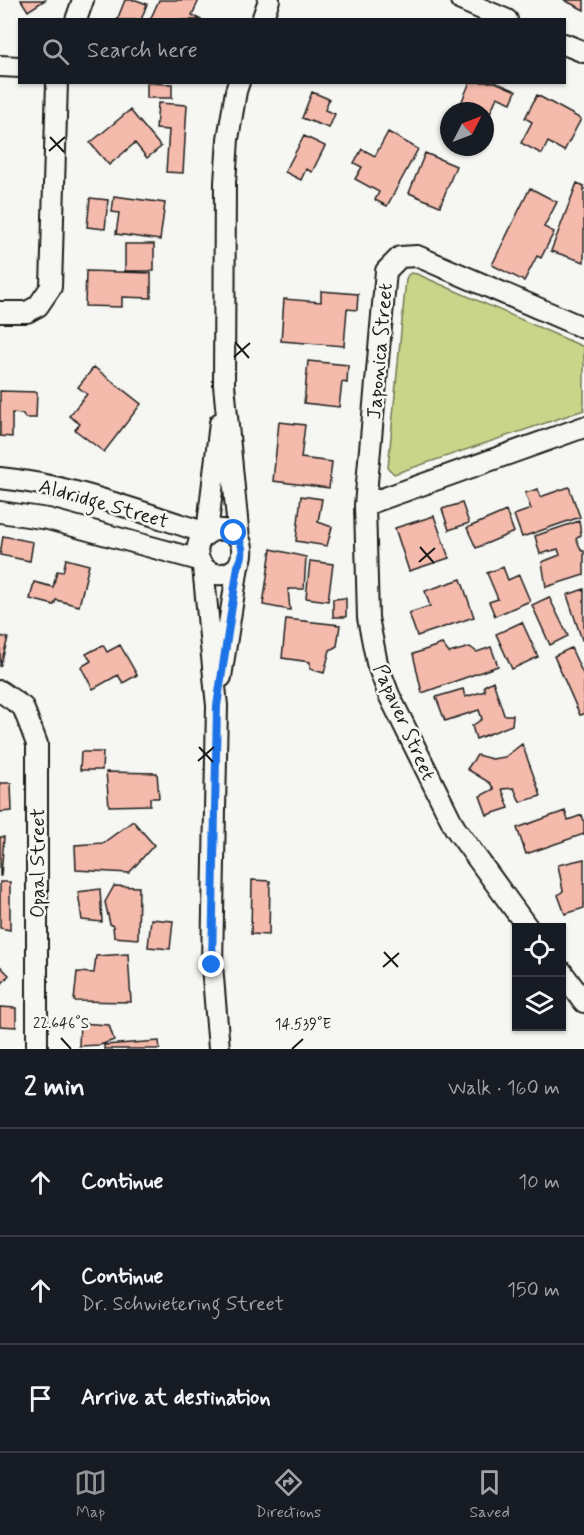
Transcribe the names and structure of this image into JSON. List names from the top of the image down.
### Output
{
  "streets": {
    "street": [
      "Japonica Street",
      "Aldridge Street",
      "Papaver Street",
      "Opaal Street"
    ]
  },
  "crossings": [
    ["Japonica Street", "Papaver Street"]
  ],
  "north": "top right",
  "page": {
    "search": "Search here",
    "heading": ["2 min", "Walk · 160 m"],
    "list": [
      ["Continue", "10 m"],
      ["Continue", "Dr. Schwietering Street", "150 m"],
      "Arrive at destination"
    ],
    "nav": ["Map", "Directions", "Saved"]
  },
  "coordinates": ["22.646°S", "14.539°E"]
}
